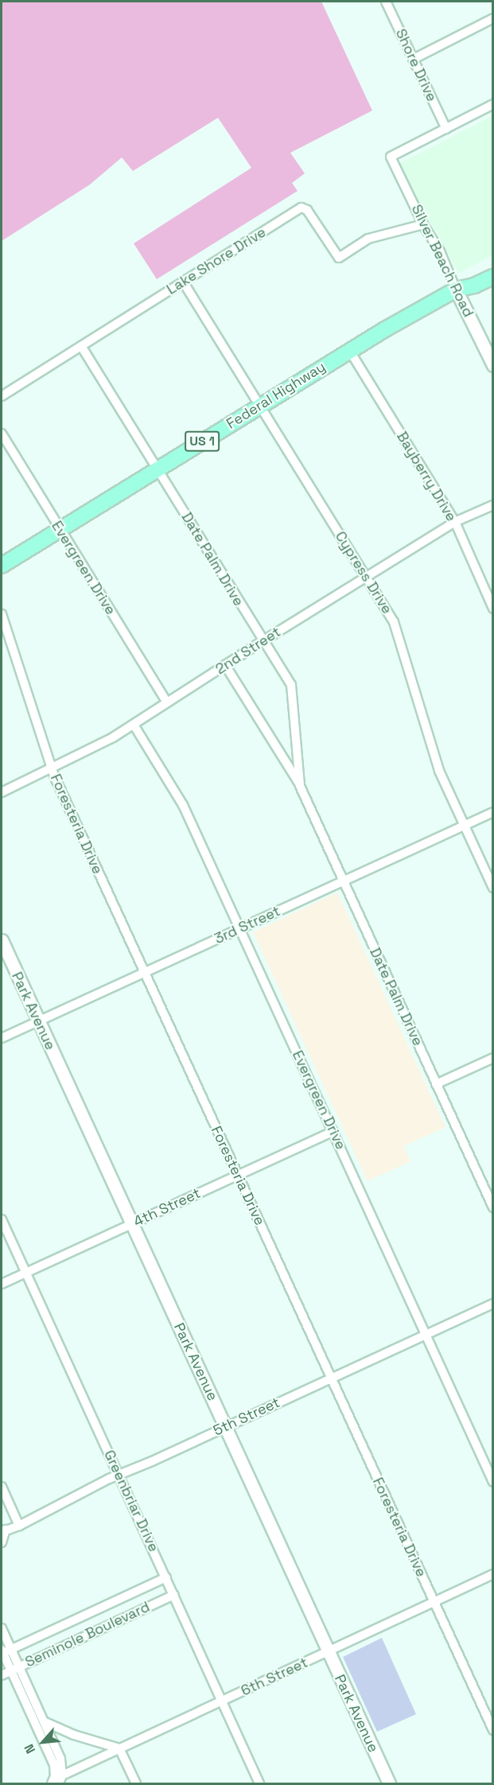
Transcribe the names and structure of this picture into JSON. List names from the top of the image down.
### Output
{
  "streets": {
    "main road": ["Federal Highway", "US 1"],
    "street": [
      "Shore Drive",
      "Lake Shore Drive",
      "Silver Beach Road",
      "Bayberry Drive",
      "Date Palm Drive",
      "Evergreen Drive",
      "Cypress Drive",
      "2nd Street",
      "Foresteria Drive",
      "3rd Street",
      "Park Avenue",
      "4th Street",
      "5th Street",
      "Greenbriar Drive",
      "Seminole Boulevard",
      "6th Street"
    ]
  },
  "crossings": [
    ["Shore Drive", "Silver Beach Road"],
    ["Lake Shore Drive", "Silver Beach Road"],
    ["Lake Shore Drive", "Date Palm Drive"],
    ["Lake Shore Drive", "Cypress Drive"],
    ["Silver Beach Road", "Federal Highway"],
    ["Silver Beach Road", "US 1"],
    ["Federal Highway", "US 1"],
    ["Federal Highway", "Bayberry Drive"],
    ["Federal Highway", "Date Palm Drive"],
    ["Federal Highway", "Evergreen Drive"],
    ["Federal Highway", "Cypress Drive"],
    ["Bayberry Drive", "2nd Street"],
    ["Date Palm Drive", "2nd Street"],
    ["Date Palm Drive", "3rd Street"],
    ["Evergreen Drive", "2nd Street"],
    ["Evergreen Drive", "3rd Street"],
    ["Evergreen Drive", "4th Street"],
    ["Evergreen Drive", "5th Street"],
    ["Cypress Drive", "2nd Street"],
    ["Cypress Drive", "3rd Street"],
    ["2nd Street", "Foresteria Drive"],
    ["Foresteria Drive", "3rd Street"],
    ["Foresteria Drive", "4th Street"],
    ["Foresteria Drive", "5th Street"],
    ["Foresteria Drive", "6th Street"],
    ["3rd Street", "Park Avenue"],
    ["Park Avenue", "4th Street"],
    ["Park Avenue", "5th Street"],
    ["Park Avenue", "6th Street"],
    ["4th Street", "Greenbriar Drive"],
    ["5th Street", "Greenbriar Drive"],
    ["Greenbriar Drive", "Seminole Boulevard"],
    ["Greenbriar Drive", "6th Street"]
  ],
  "north": "bottom left"
}
